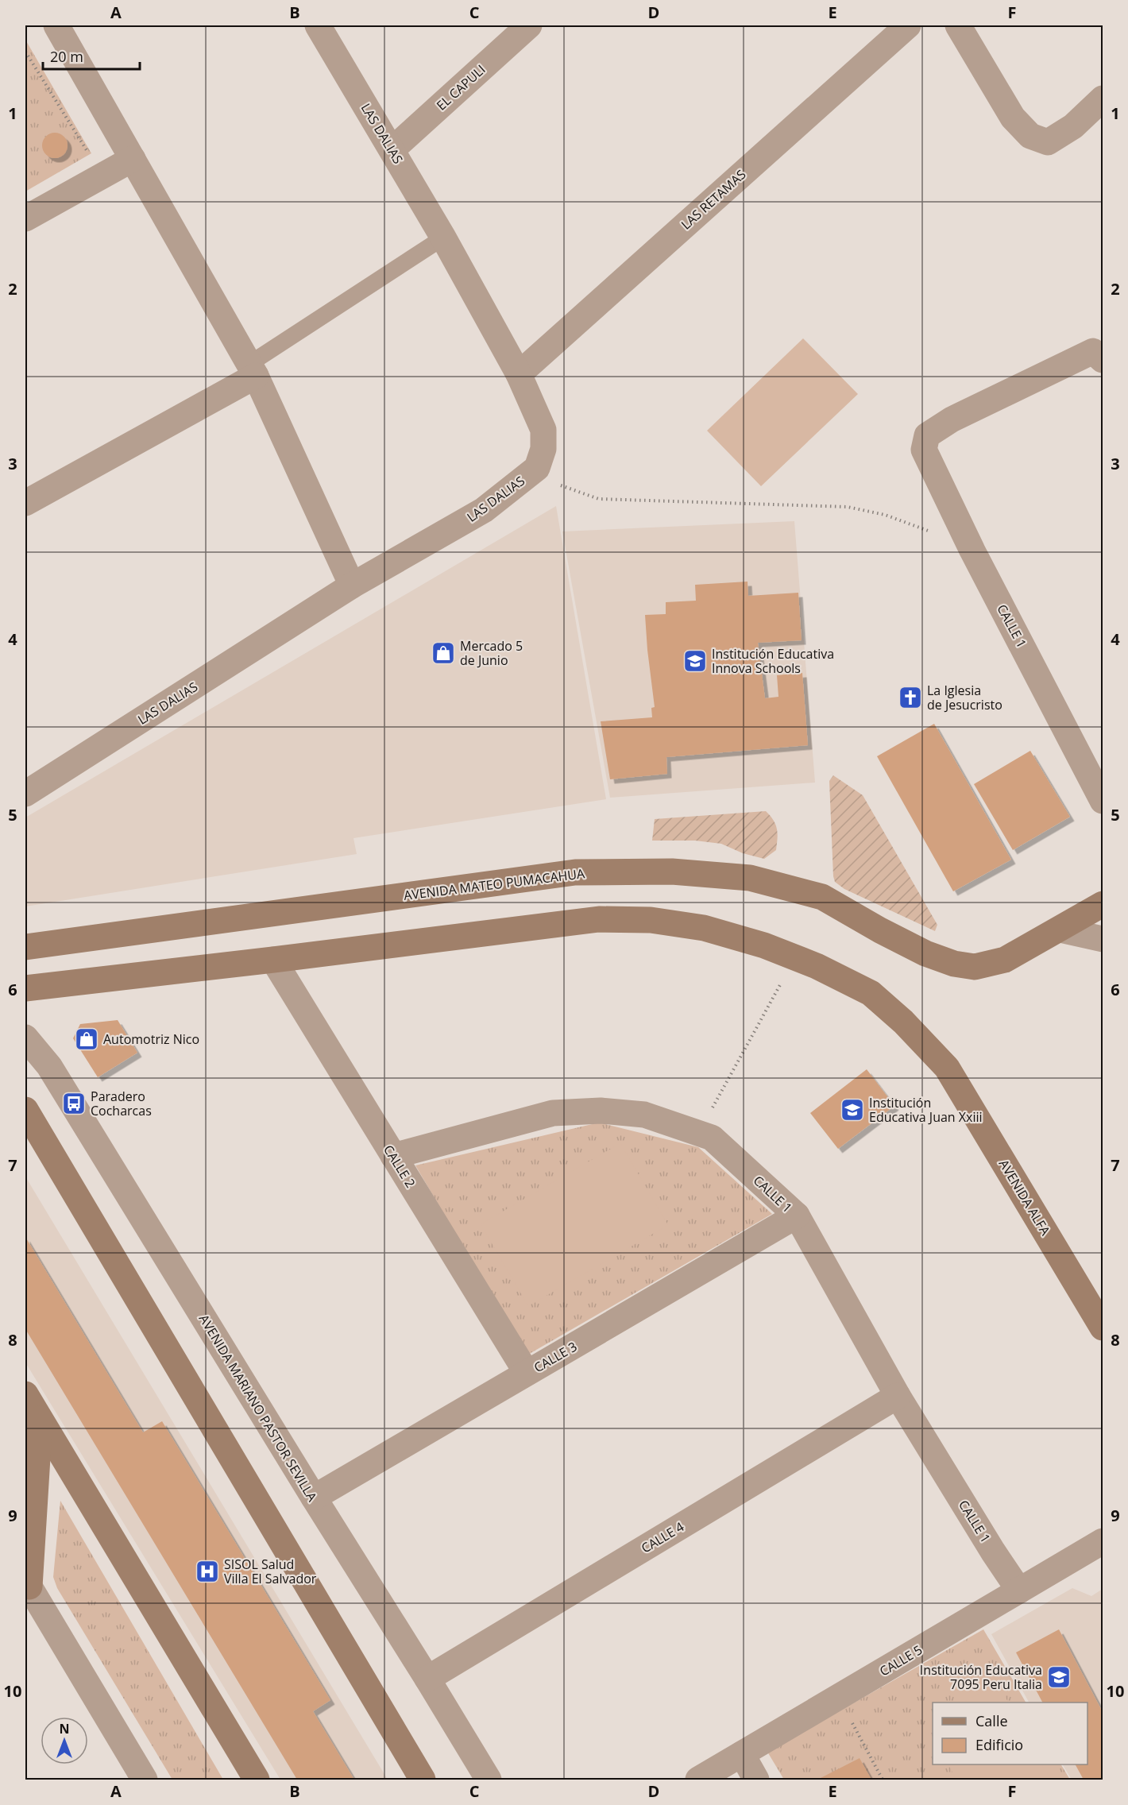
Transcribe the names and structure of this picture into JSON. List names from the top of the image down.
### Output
{
  "streets": {
    "street": [
      "EL CAPULI",
      "LAS DALIAS",
      "LAS RETAMAS",
      "CALLE 1",
      "AVENIDA MATEO PUMACAHUA",
      "CALLE 2",
      "AVENIDA ALFA",
      "CALLE 3",
      "AVENIDA MARIANO PASTOR SEVILLA",
      "CALLE 4",
      "CALLE 5"
    ]
  },
  "crossings": [
    ["EL CAPULI", "LAS DALIAS"],
    ["LAS DALIAS", "LAS RETAMAS"],
    ["CALLE 1", "CALLE 2"],
    ["CALLE 1", "CALLE 3"],
    ["CALLE 1", "CALLE 4"],
    ["CALLE 1", "CALLE 5"],
    ["CALLE 2", "CALLE 3"],
    ["CALLE 3", "AVENIDA MARIANO PASTOR SEVILLA"],
    ["AVENIDA MARIANO PASTOR SEVILLA", "CALLE 4"]
  ],
  "places": {
    "shop": ["Mercado 5 de Junio", "Automotriz Nico"],
    "school or university": ["Institución Educativa Innova Schools", "Institución Educativa Juan Xxiii", "Institución Educativa 7095 Peru Italia"],
    "church": ["La Iglesia de Jesucristo"],
    "bus stop": ["Paradero Cocharcas"],
    "hospital": ["SISOL Salud Villa El Salvador"]
  },
  "legend": ["Calle", "Edificio"],
  "scale_bar": "20 m",
  "north": "top",
  "grid": {
    "columns": [
      "A",
      "B",
      "C",
      "D",
      "E",
      "F"
    ],
    "rows": [
      "1",
      "2",
      "3",
      "4",
      "5",
      "6",
      "7",
      "8",
      "9",
      "10"
    ]
  }
}
